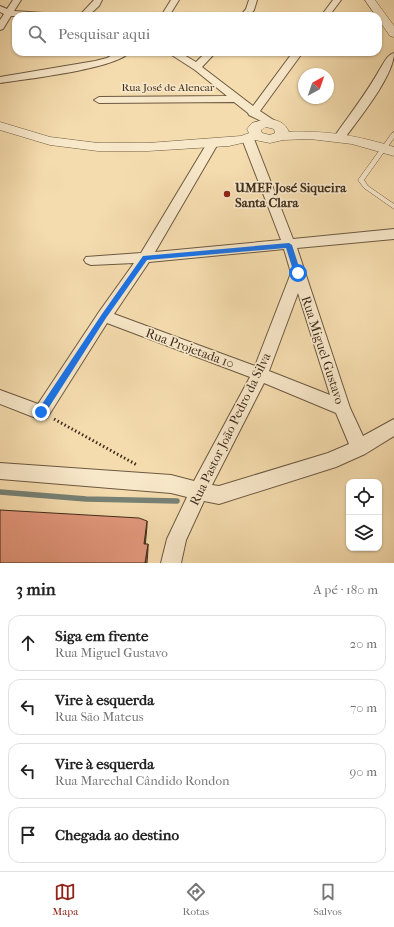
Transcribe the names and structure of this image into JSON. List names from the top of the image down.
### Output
{
  "streets": {
    "street": [
      "Rua José de Alencar",
      "Rua Projetada 10",
      "Rua Miguel Gustavo",
      "Rua Pastor João Pedro da Silva"
    ]
  },
  "crossings": [
    ["Rua Projetada 10", "Rua Miguel Gustavo"],
    ["Rua Projetada 10", "Rua Pastor João Pedro da Silva"],
    ["Rua Miguel Gustavo", "Rua Pastor João Pedro da Silva"]
  ],
  "places": ["UMEF José Siqueira Santa Clara"],
  "north": "top right",
  "page": {
    "search": "Pesquisar aqui",
    "heading": ["3 min", "A pé · 180 m"],
    "list": [
      ["Siga em frente", "Rua Miguel Gustavo", "20 m"],
      ["Vire à esquerda", "Rua São Mateus", "70 m"],
      ["Vire à esquerda", "Rua Marechal Cândido Rondon", "90 m"],
      "Chegada ao destino"
    ],
    "nav": ["Mapa", "Rotas", "Salvos"]
  }
}
